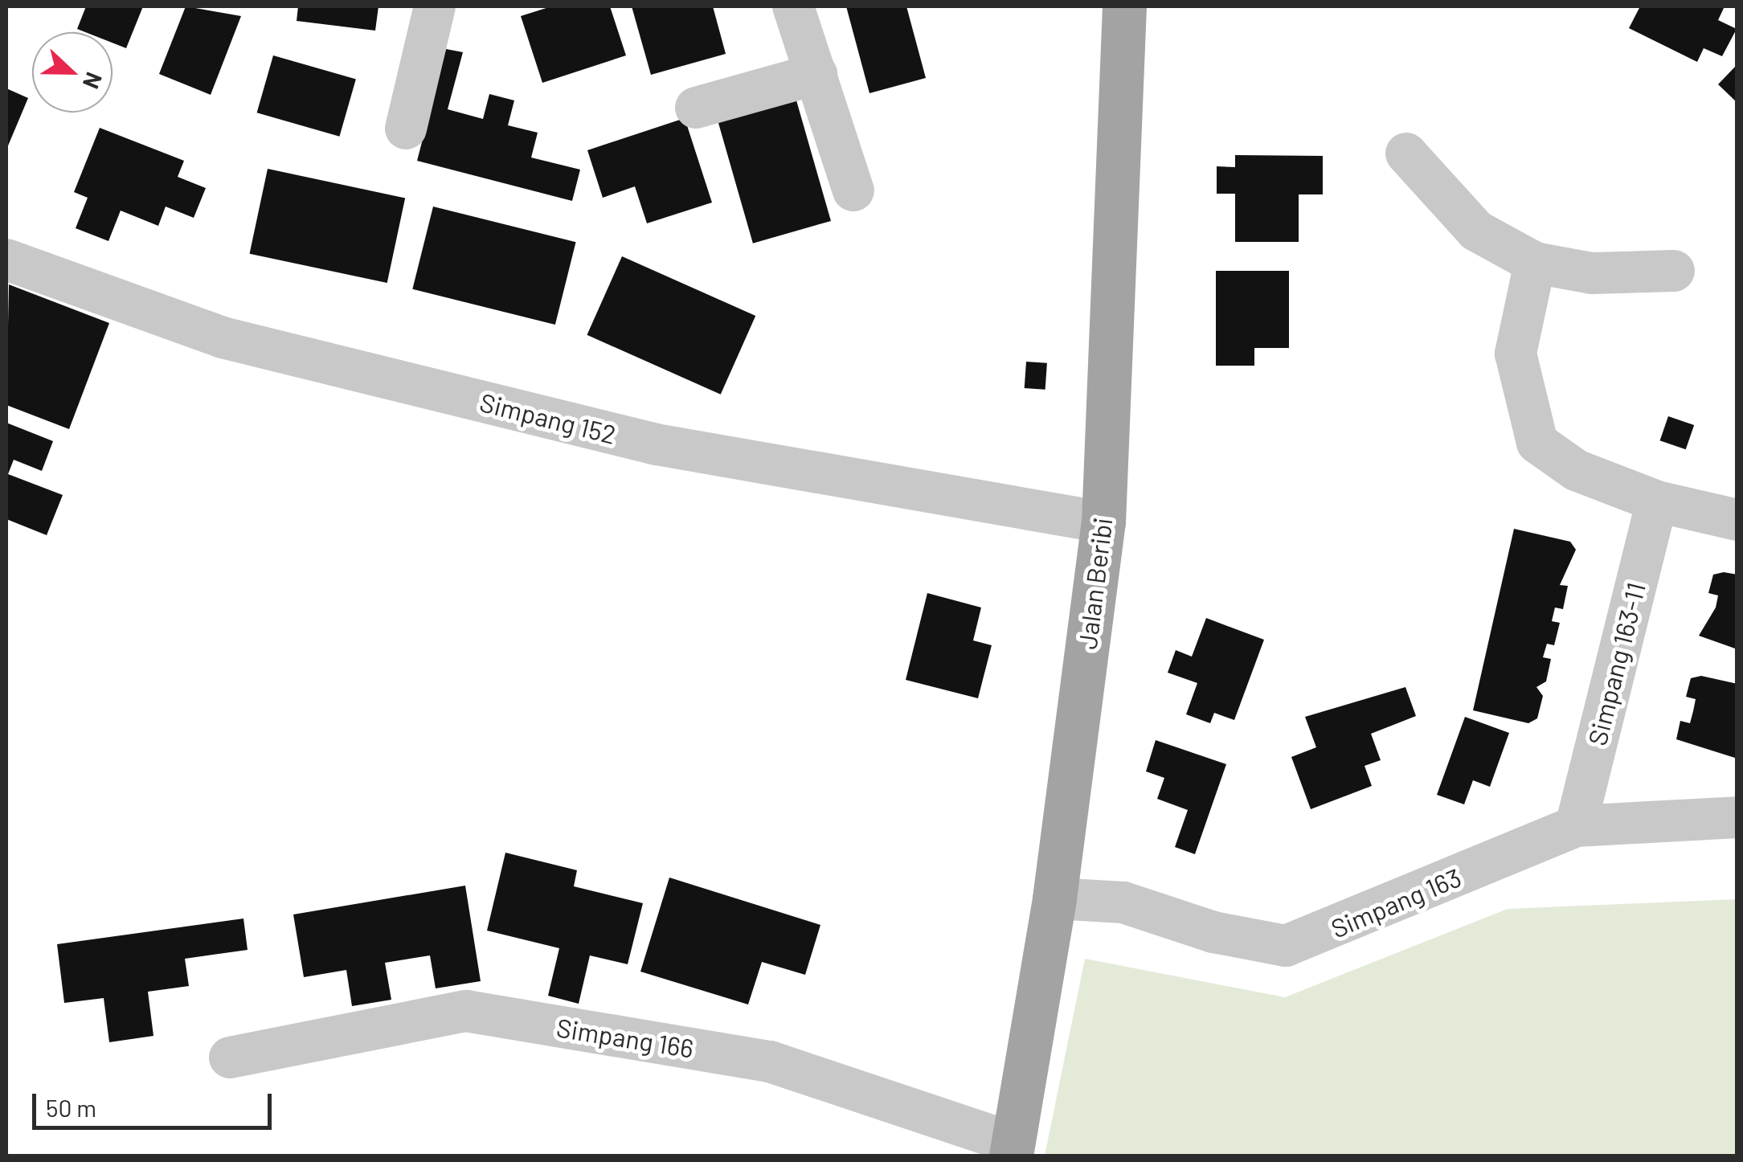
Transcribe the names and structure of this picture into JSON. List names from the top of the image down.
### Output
{
  "streets": {
    "main road": ["Jalan Beribi"],
    "street": [
      "Simpang 152",
      "Simpang 163-11",
      "Simpang 163",
      "Simpang 166"
    ]
  },
  "crossings": [
    ["Simpang 152", "Jalan Beribi"],
    ["Jalan Beribi", "Simpang 163"],
    ["Jalan Beribi", "Simpang 166"],
    ["Simpang 163-11", "Simpang 163"]
  ],
  "scale_bar": "50 m",
  "north": "right"
}
